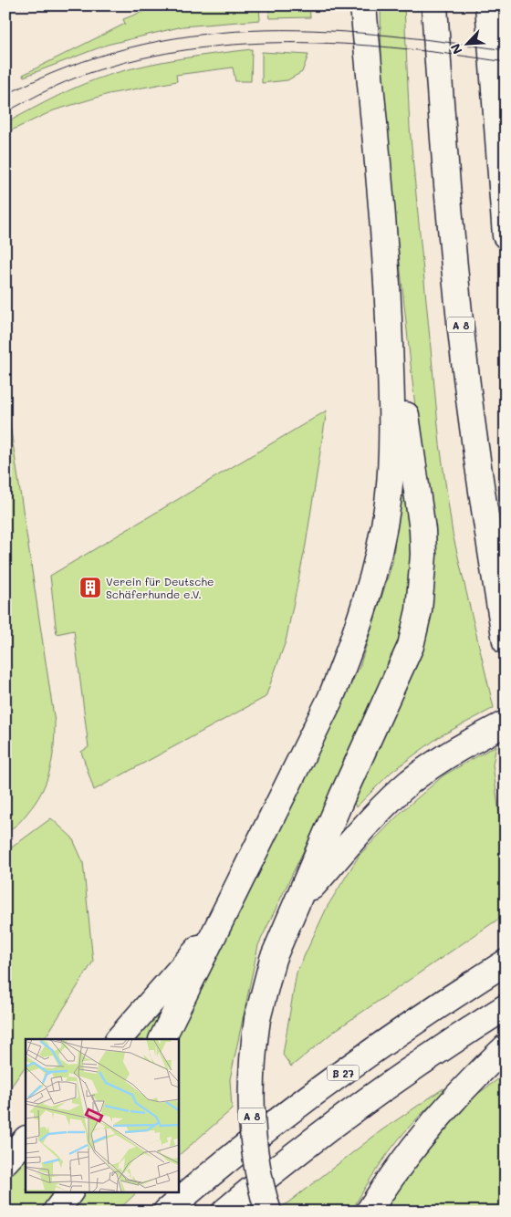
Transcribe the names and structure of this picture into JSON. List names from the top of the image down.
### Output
{
  "streets": {
    "highway": ["A 8", "B 27"]
  },
  "places": {
    "building": ["Verein für Deutsche Schäferhunde e.V."]
  },
  "north": "bottom left"
}
